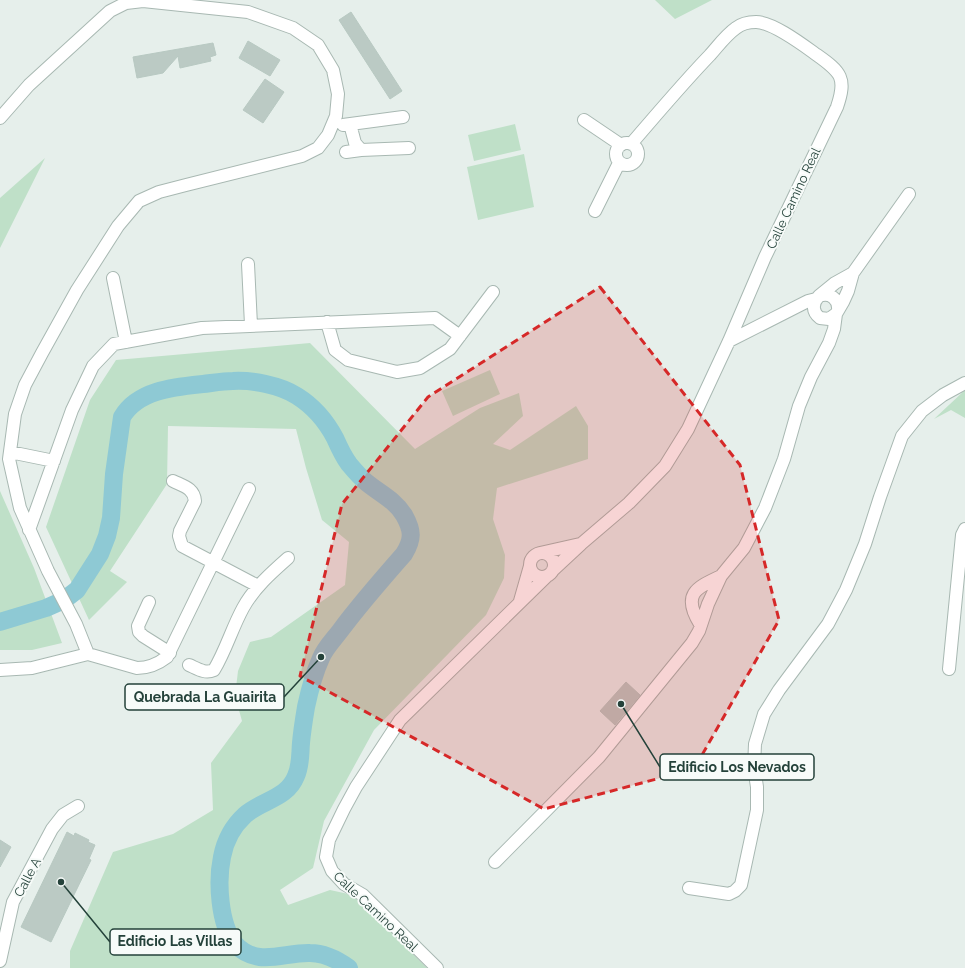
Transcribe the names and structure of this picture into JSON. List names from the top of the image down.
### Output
{
  "streets": {
    "street": ["Calle Camino Real", "Calle A"]
  },
  "places": ["Quebrada La Guairita", "Edificio Los Nevados", "Edificio Las Villas"]
}
